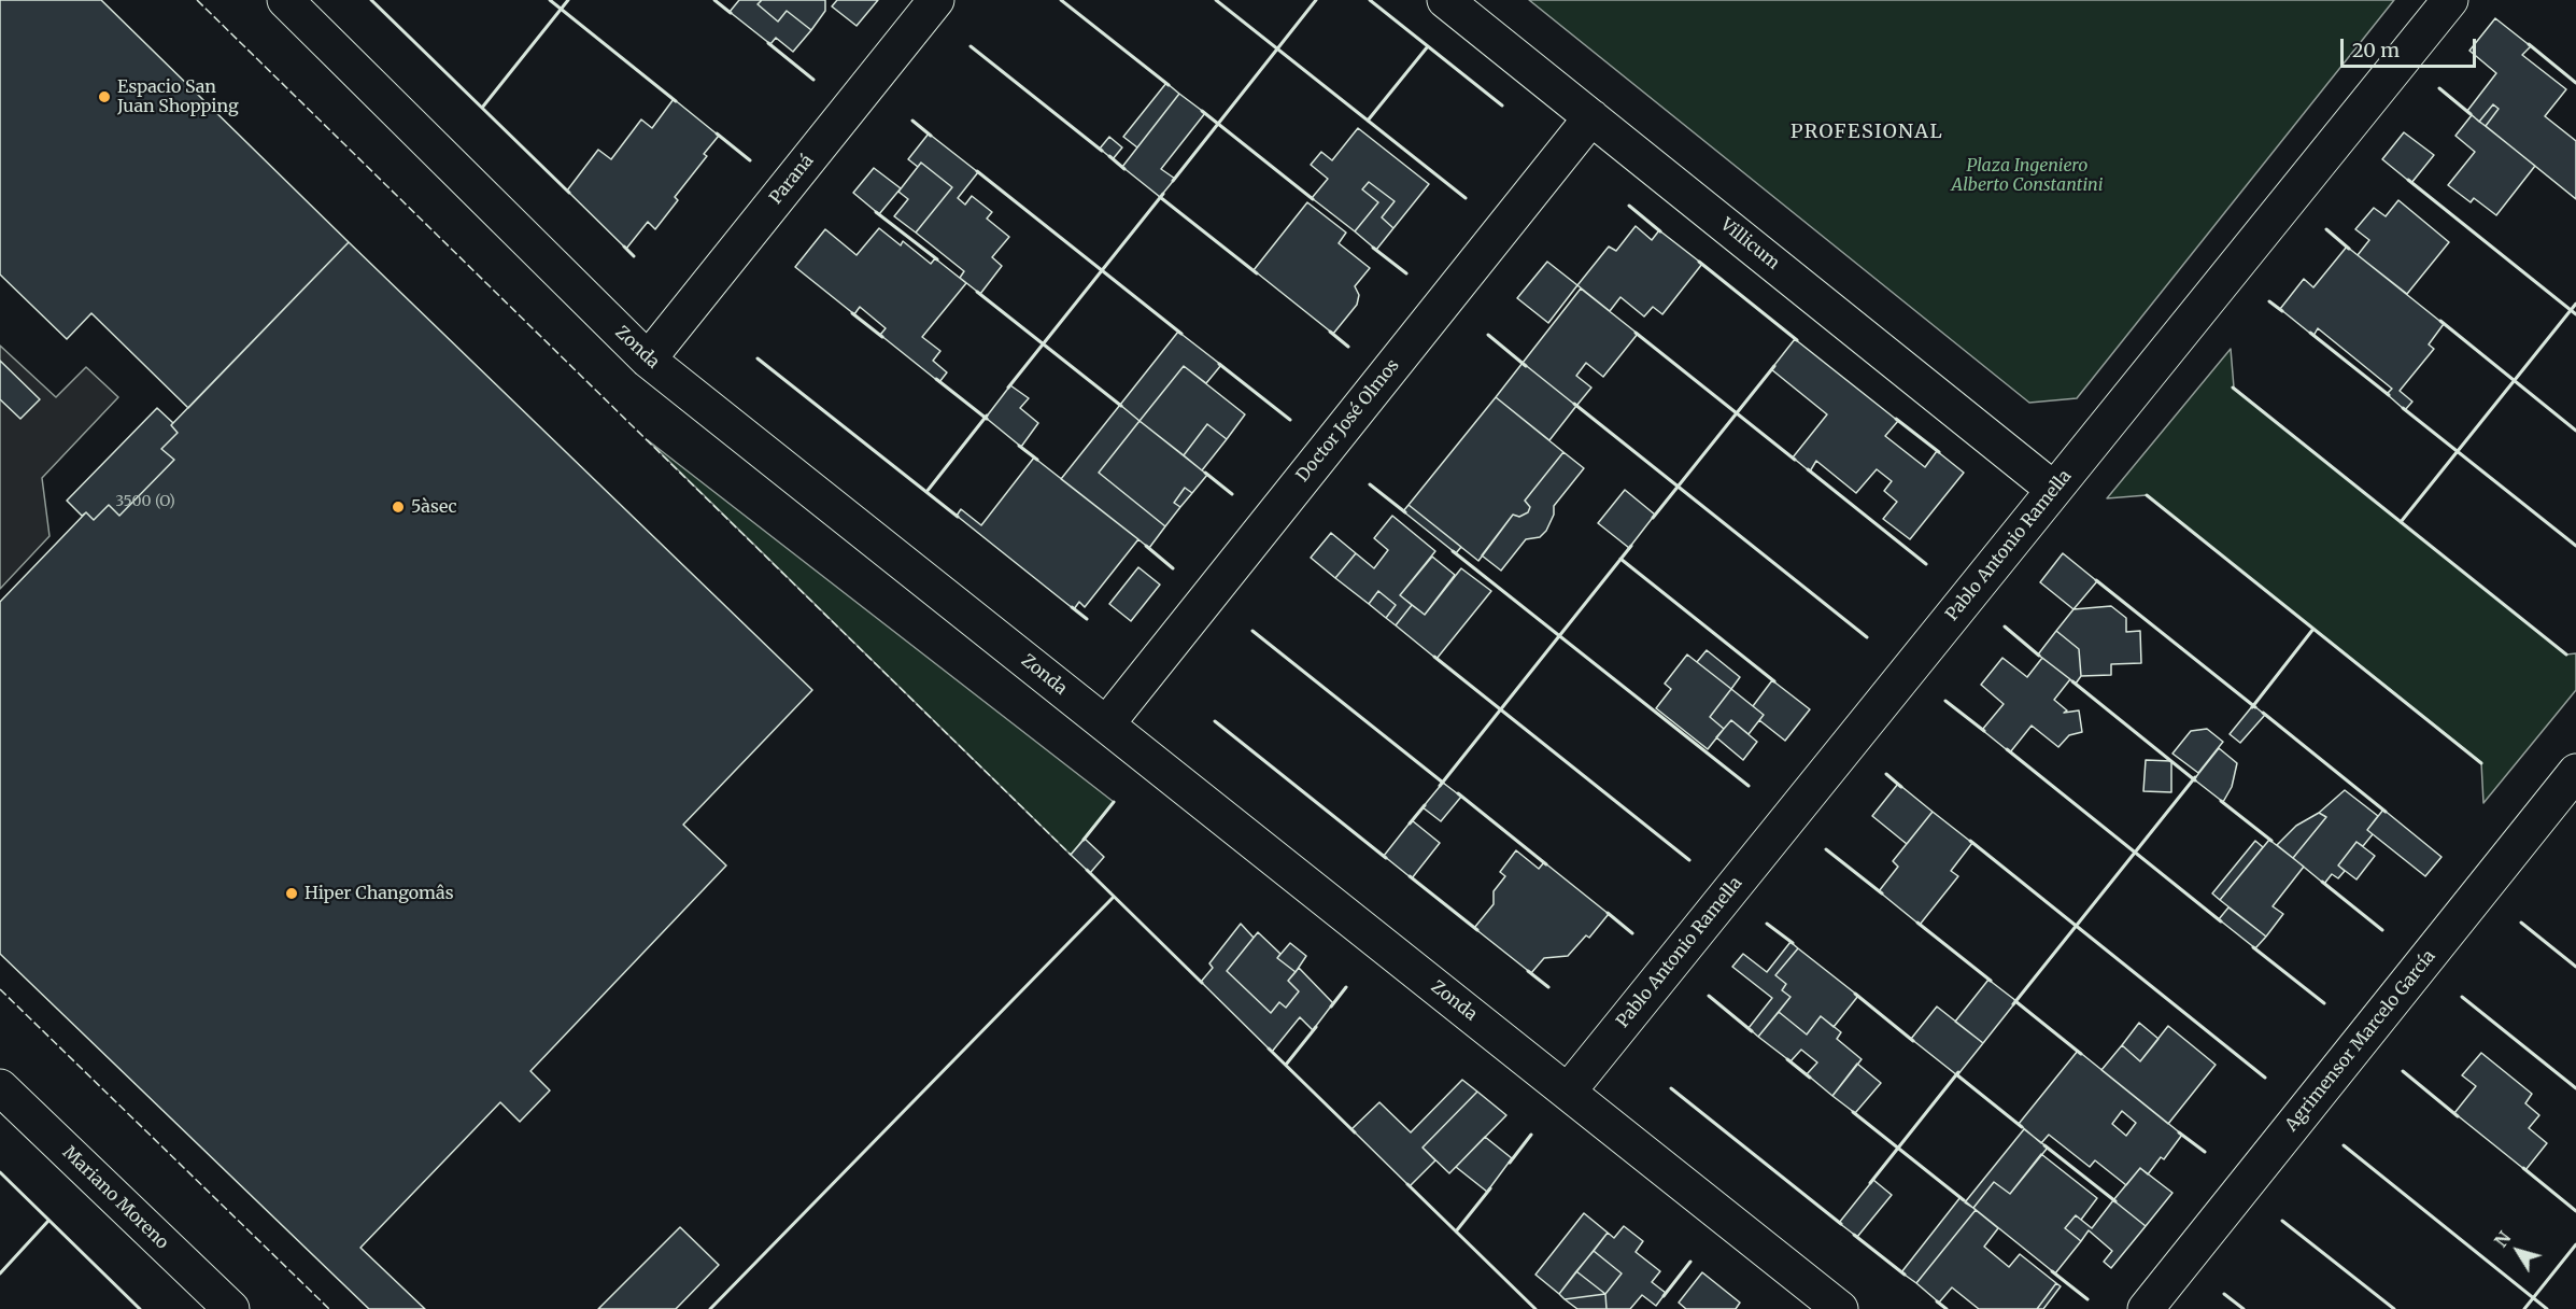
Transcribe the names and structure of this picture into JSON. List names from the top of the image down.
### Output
{
  "streets": {
    "street": [
      "Paraná",
      "Villicum",
      "Zonda",
      "Doctor José Olmos",
      "Pablo Antonio Ramella",
      "Agrimensor Marcelo García",
      "Mariano Moreno"
    ]
  },
  "crossings": [
    ["Paraná", "Zonda"],
    ["Villicum", "Doctor José Olmos"],
    ["Villicum", "Pablo Antonio Ramella"],
    ["Zonda", "Doctor José Olmos"],
    ["Zonda", "Pablo Antonio Ramella"]
  ],
  "districts": ["PROFESIONAL"],
  "parks": ["Plaza Ingeniero Alberto Constantini"],
  "places": ["Espacio San Juan Shopping", "5àsec", "Hiper Changomâs"],
  "house_numbers": ["3500 (O)"],
  "scale_bar": "20 m",
  "north": "top left"
}
